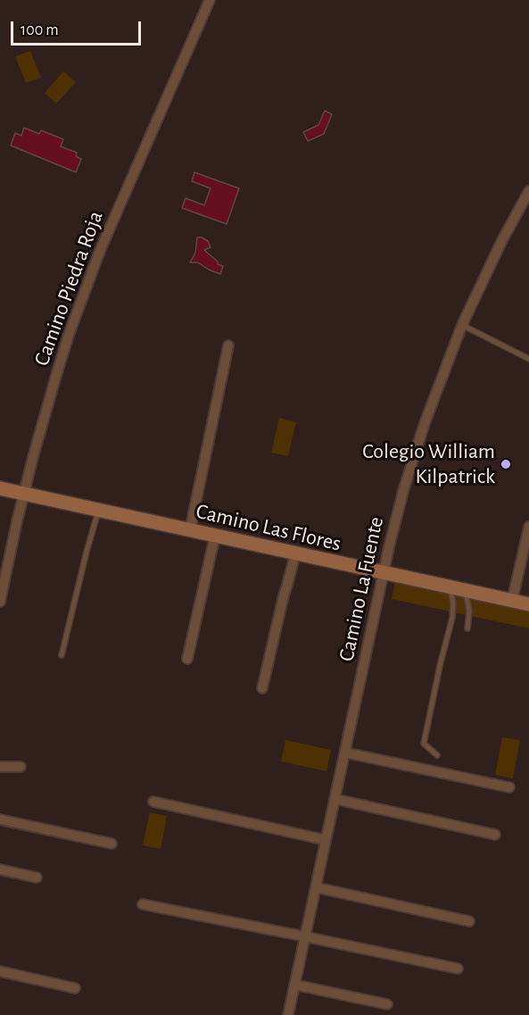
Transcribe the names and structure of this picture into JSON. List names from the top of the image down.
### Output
{
  "streets": {
    "street": ["Camino Piedra Roja", "Camino Las Flores", "Camino La Fuente"]
  },
  "crossings": [
    ["Camino Piedra Roja", "Camino Las Flores"],
    ["Camino Las Flores", "Camino La Fuente"]
  ],
  "places": ["Colegio William Kilpatrick"],
  "scale_bar": "100 m"
}
